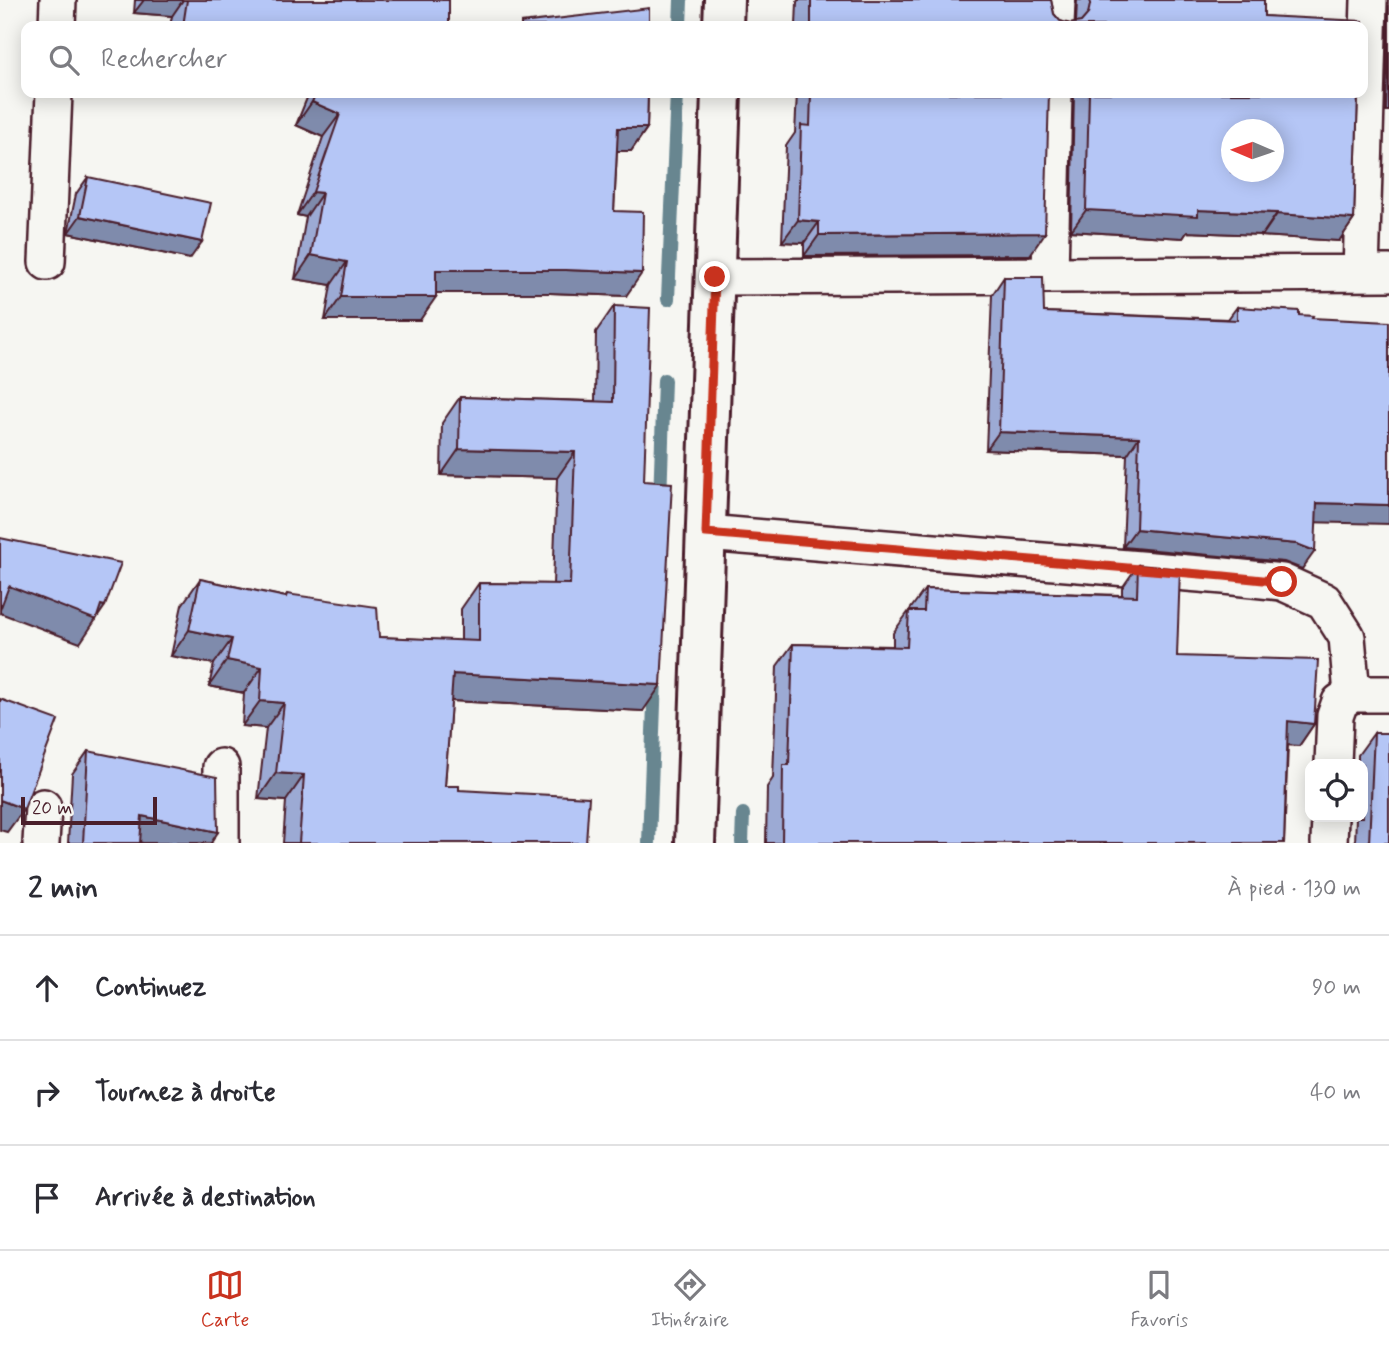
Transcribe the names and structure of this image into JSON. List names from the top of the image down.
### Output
{
  "scale_bar": "20 m",
  "north": "left",
  "page": {
    "search": "Rechercher",
    "scale": "20 m",
    "heading": ["2 min", "À pied · 130 m"],
    "list": [
      ["Continuez", "90 m"],
      ["Tournez à droite", "40 m"],
      "Arrivée à destination"
    ],
    "nav": ["Carte", "Itinéraire", "Favoris"]
  }
}
